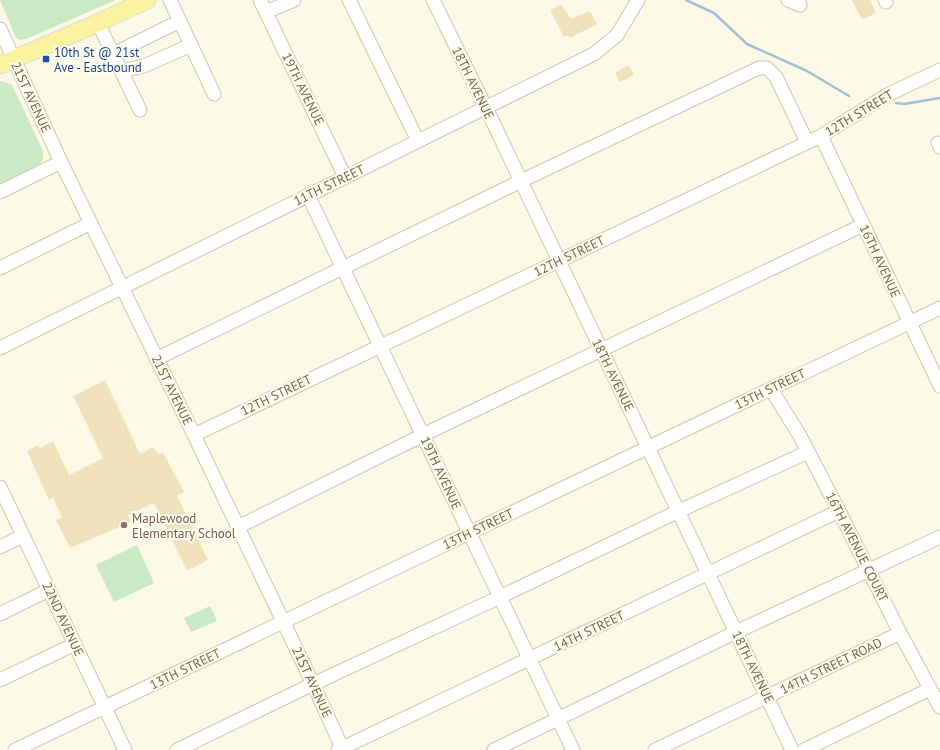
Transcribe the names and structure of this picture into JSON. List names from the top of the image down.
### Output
{
  "streets": {
    "street": [
      "18TH AVENUE",
      "19TH AVENUE",
      "21ST AVENUE",
      "12TH STREET",
      "11TH STREET",
      "16TH AVENUE",
      "13TH STREET",
      "16TH AVENUE COURT",
      "22ND AVENUE",
      "14TH STREET",
      "14TH STREET ROAD"
    ]
  },
  "crossings": [
    ["18TH AVENUE", "12TH STREET"],
    ["18TH AVENUE", "11TH STREET"],
    ["18TH AVENUE", "13TH STREET"],
    ["18TH AVENUE", "14TH STREET"],
    ["18TH AVENUE", "14TH STREET ROAD"],
    ["19TH AVENUE", "12TH STREET"],
    ["19TH AVENUE", "11TH STREET"],
    ["19TH AVENUE", "13TH STREET"],
    ["19TH AVENUE", "14TH STREET"],
    ["21ST AVENUE", "12TH STREET"],
    ["21ST AVENUE", "11TH STREET"],
    ["21ST AVENUE", "13TH STREET"],
    ["21ST AVENUE", "14TH STREET"],
    ["12TH STREET", "16TH AVENUE"],
    ["16TH AVENUE", "13TH STREET"],
    ["13TH STREET", "16TH AVENUE COURT"],
    ["13TH STREET", "22ND AVENUE"],
    ["16TH AVENUE COURT", "14TH STREET"],
    ["16TH AVENUE COURT", "14TH STREET ROAD"]
  ],
  "places": {
    "transit": ["10th St @ 21st Ave - Eastbound"],
    "other": ["Maplewood Elementary School"]
  }
}
